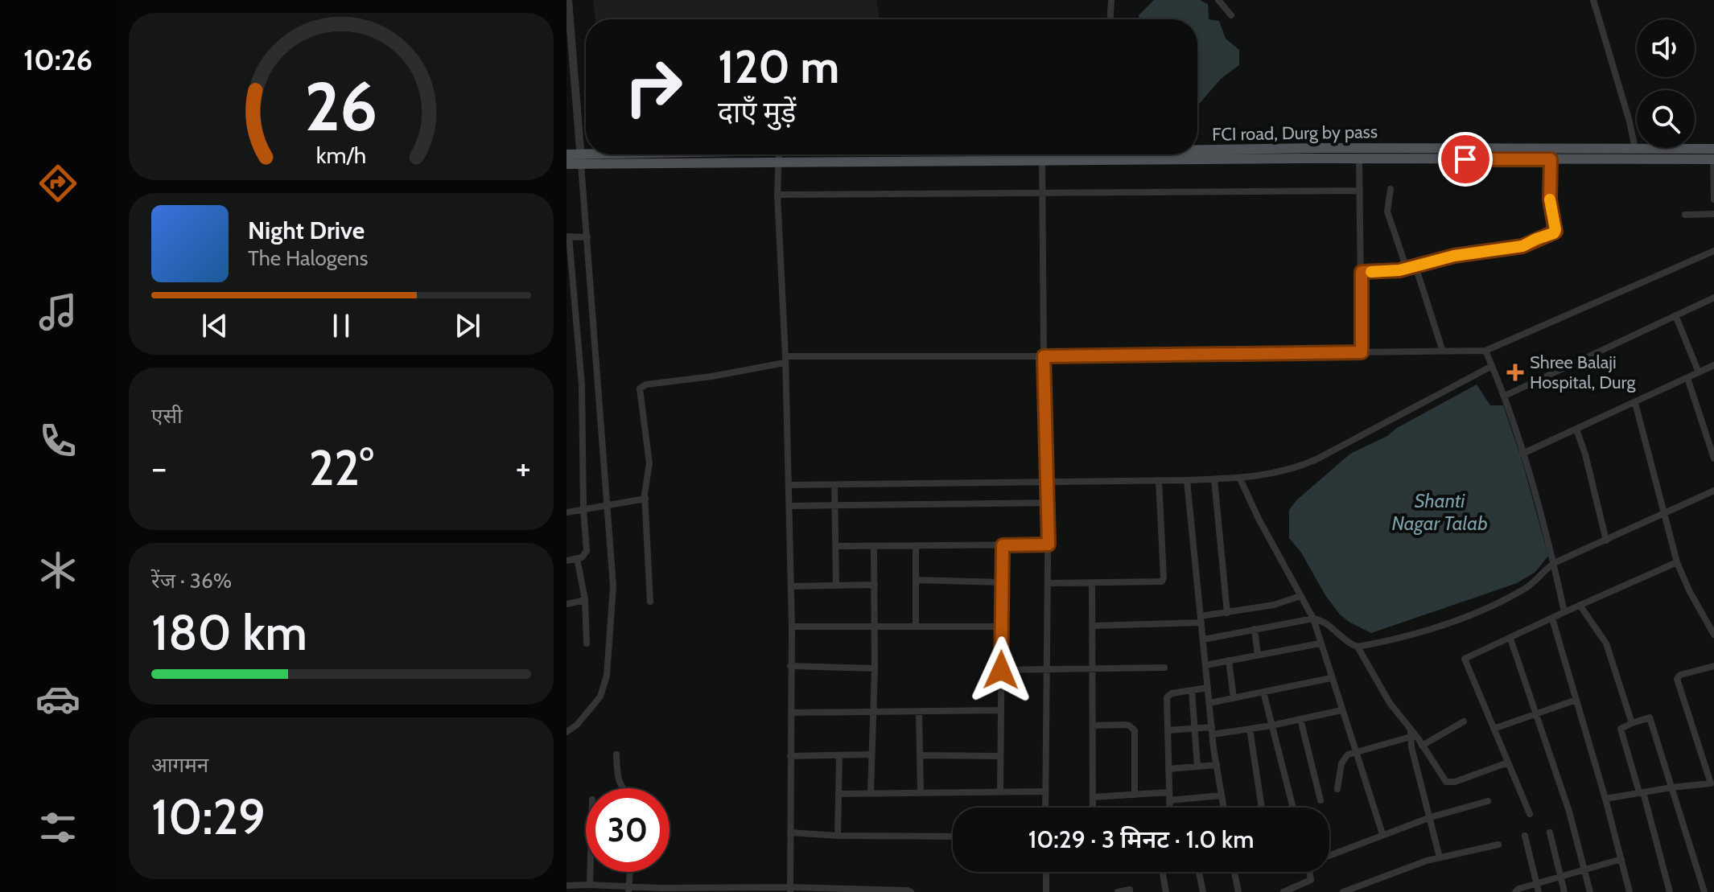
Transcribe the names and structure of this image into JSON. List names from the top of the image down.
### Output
{
  "streets": {
    "main road": ["FCI road, Durg by pass"]
  },
  "water": ["Shanti Nagar Talab"],
  "places": {
    "health": ["Shree Balaji Hospital, Durg"]
  },
  "page": {
    "tabs": "10:26",
    "turn": ["120 m", "दाएँ मुड़ें"],
    "song": ["Night Drive", "The Halogens"],
    "tile": [
      "एसी",
      ["रेंज · 36%", "180 km"],
      ["आगमन", "10:29"]
    ],
    "heat": ["−", "22°", "+"],
    "limit": "30",
    "trip": "10:29 · 3 मिनट · 1.0 km",
    "gauge": ["26", "km/h"]
  }
}
